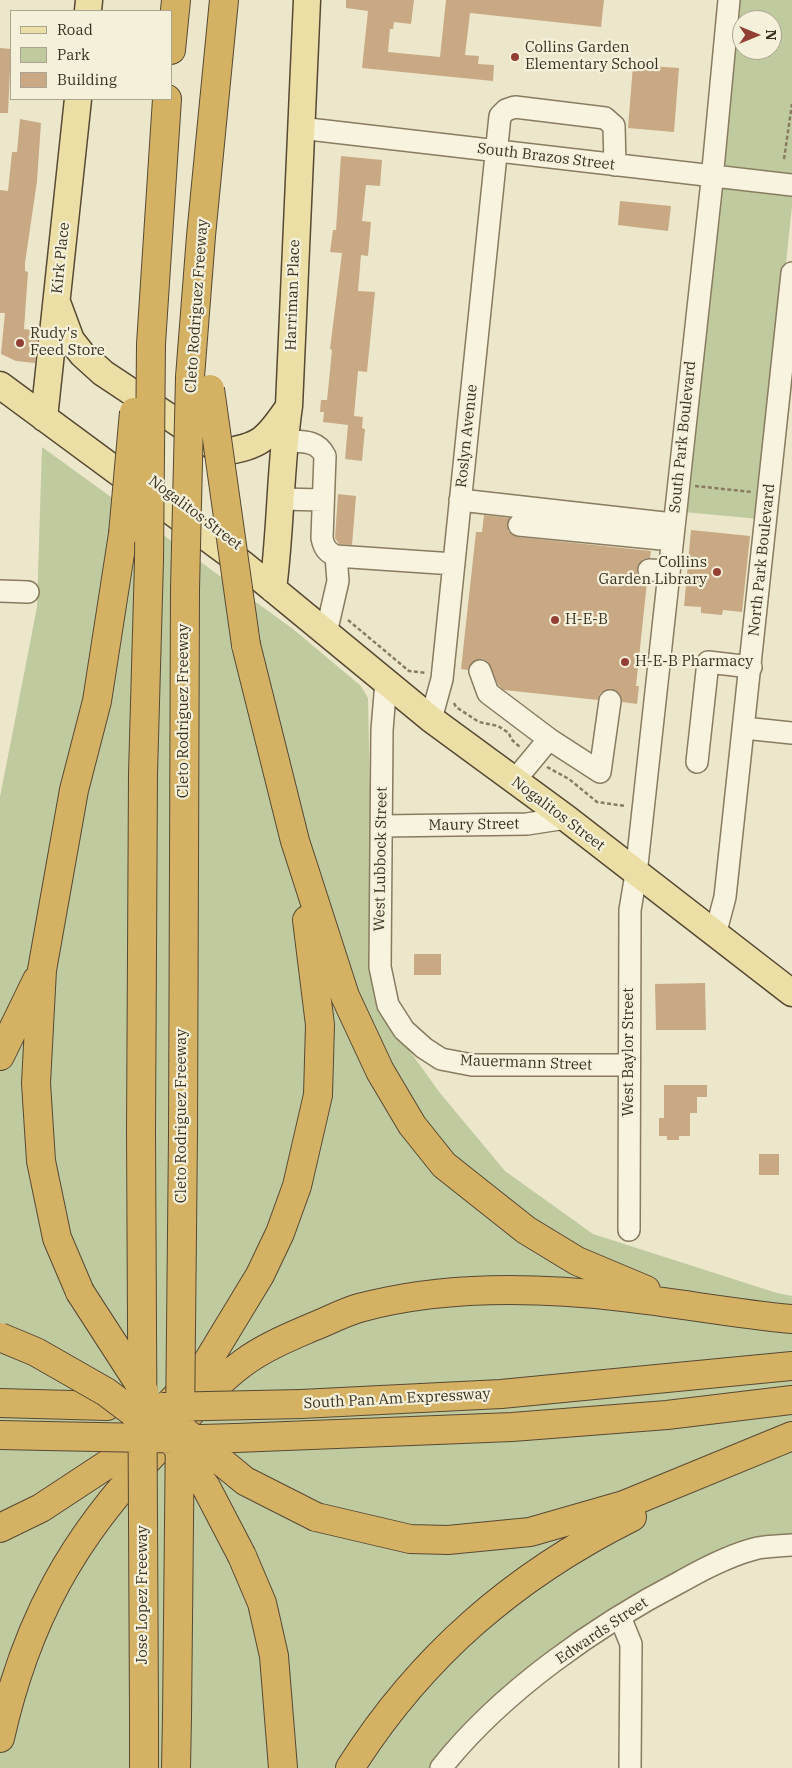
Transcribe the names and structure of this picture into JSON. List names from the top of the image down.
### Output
{
  "streets": {
    "highway": ["Cleto Rodriguez Freeway", "South Pan Am Expressway", "Jose Lopez Freeway"],
    "main road": ["Kirk Place", "Harriman Place", "Nogalitos Street"],
    "street": [
      "South Brazos Street",
      "Roslyn Avenue",
      "South Park Boulevard",
      "North Park Boulevard",
      "Maury Street",
      "West Lubbock Street",
      "West Baylor Street",
      "Mauermann Street",
      "Edwards Street"
    ]
  },
  "crossings": [
    ["South Brazos Street", "Harriman Place"],
    ["South Brazos Street", "Roslyn Avenue"],
    ["South Brazos Street", "South Park Boulevard"],
    ["Kirk Place", "Nogalitos Street"],
    ["Harriman Place", "Nogalitos Street"],
    ["Roslyn Avenue", "Nogalitos Street"],
    ["South Park Boulevard", "Nogalitos Street"],
    ["South Park Boulevard", "West Baylor Street"],
    ["Nogalitos Street", "North Park Boulevard"],
    ["Nogalitos Street", "Maury Street"],
    ["Nogalitos Street", "West Lubbock Street"],
    ["Nogalitos Street", "West Baylor Street"],
    ["Maury Street", "West Lubbock Street"],
    ["West Lubbock Street", "Mauermann Street"],
    ["West Baylor Street", "Mauermann Street"]
  ],
  "places": [
    "Collins Garden Elementary School",
    "Rudy's Feed Store",
    "Collins Garden Library",
    "H-E-B",
    "H-E-B Pharmacy"
  ],
  "legend": ["Road", "Park", "Building"],
  "north": "right"
}
